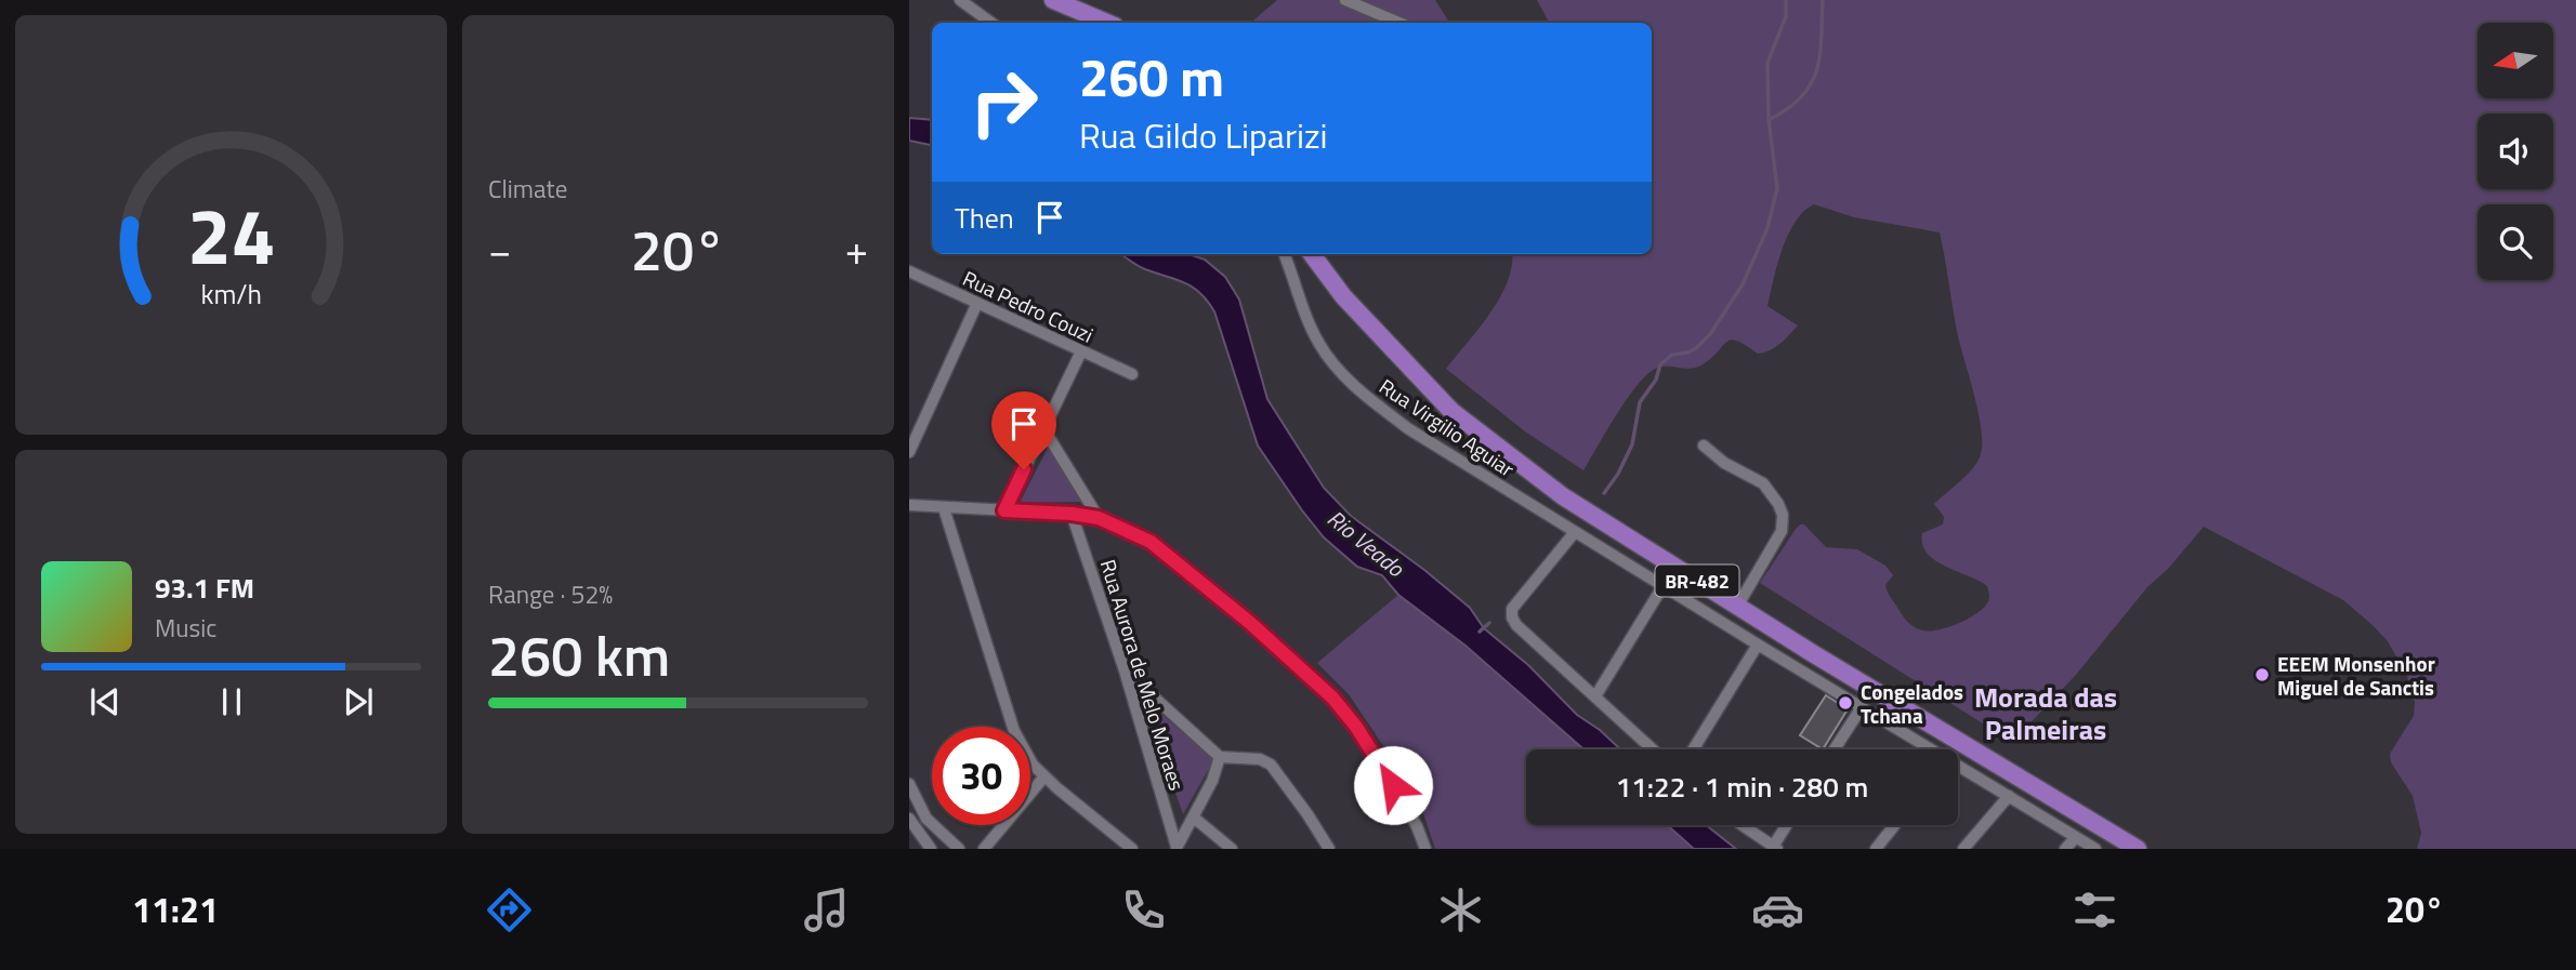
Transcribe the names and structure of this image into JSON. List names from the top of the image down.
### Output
{
  "streets": {
    "highway": ["BR-482"],
    "street": ["Rua Pedro Couzi", "Rua Virgilio Aguiar", "Rua Aurora de Melo Moraes"]
  },
  "districts": ["Morada das Palmeiras"],
  "water": ["Rio Veado"],
  "places": ["EEEM Monsenhor Miguel de Sanctis", "Congelados Tchana"],
  "north": "left",
  "page": {
    "tile": [
      "Climate",
      ["Range · 52%", "260 km"]
    ],
    "turn": ["260 m", "Rua Gildo Liparizi"],
    "then": "Then",
    "heat": ["−", "20°", "+"],
    "song": ["93.1 FM", "Music"],
    "limit": "30",
    "trip": "11:22 · 1 min · 280 m",
    "tabs": ["11:21", "20°"],
    "gauge": ["24", "km/h"]
  }
}
